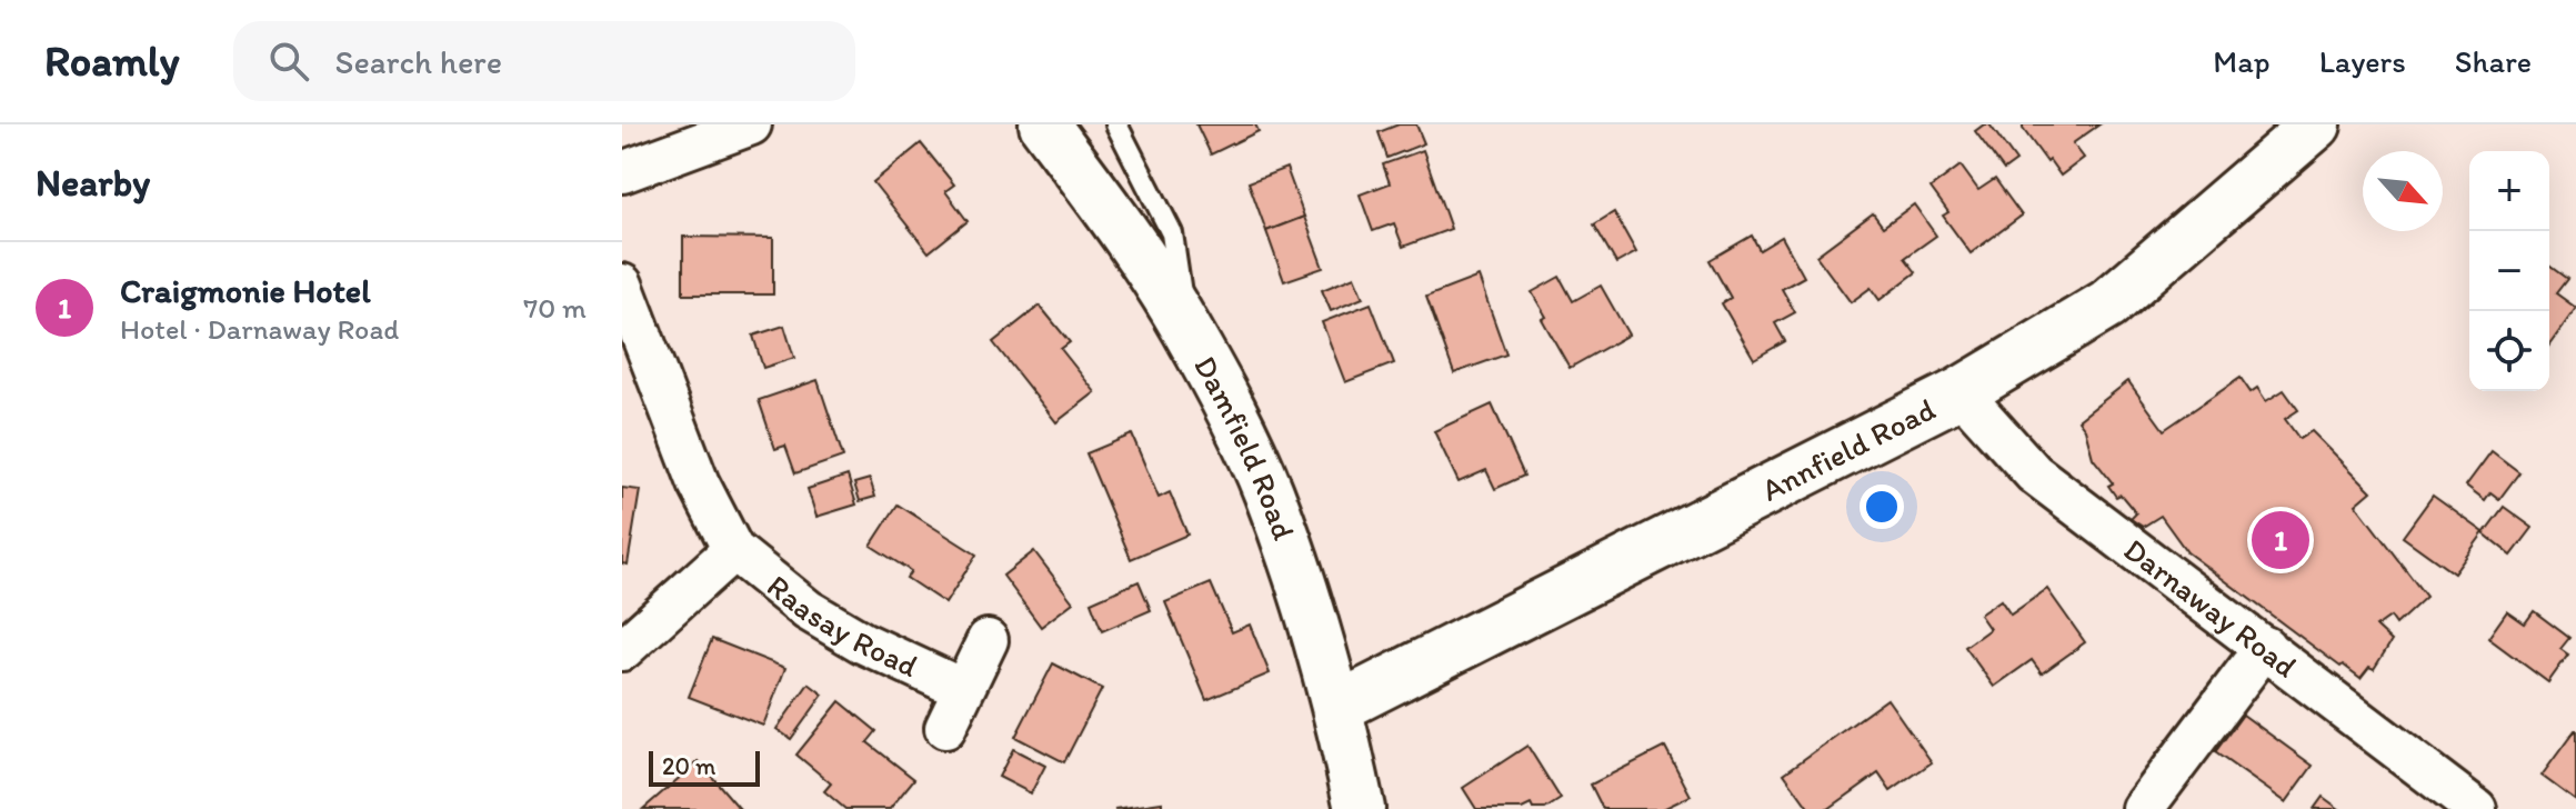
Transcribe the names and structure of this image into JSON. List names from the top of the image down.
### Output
{
  "streets": {
    "main road": ["Damfield Road", "Annfield Road"],
    "street": ["Darnaway Road", "Raasay Road"]
  },
  "crossings": [
    ["Damfield Road", "Annfield Road"],
    ["Annfield Road", "Darnaway Road"]
  ],
  "scale_bar": "20 m",
  "north": "bottom right",
  "page": {
    "header": "Roamly",
    "search": "Search here",
    "nav": ["Map", "Layers", "Share"],
    "heading": "Nearby",
    "map_buttons": ["+", "−"],
    "list": [
      {
        "mark": "1",
        "name": "Craigmonie Hotel",
        "note": "Hotel · Darnaway Road",
        "value": "70 m"
      }
    ],
    "pins": "1",
    "scale": "20 m"
  }
}
